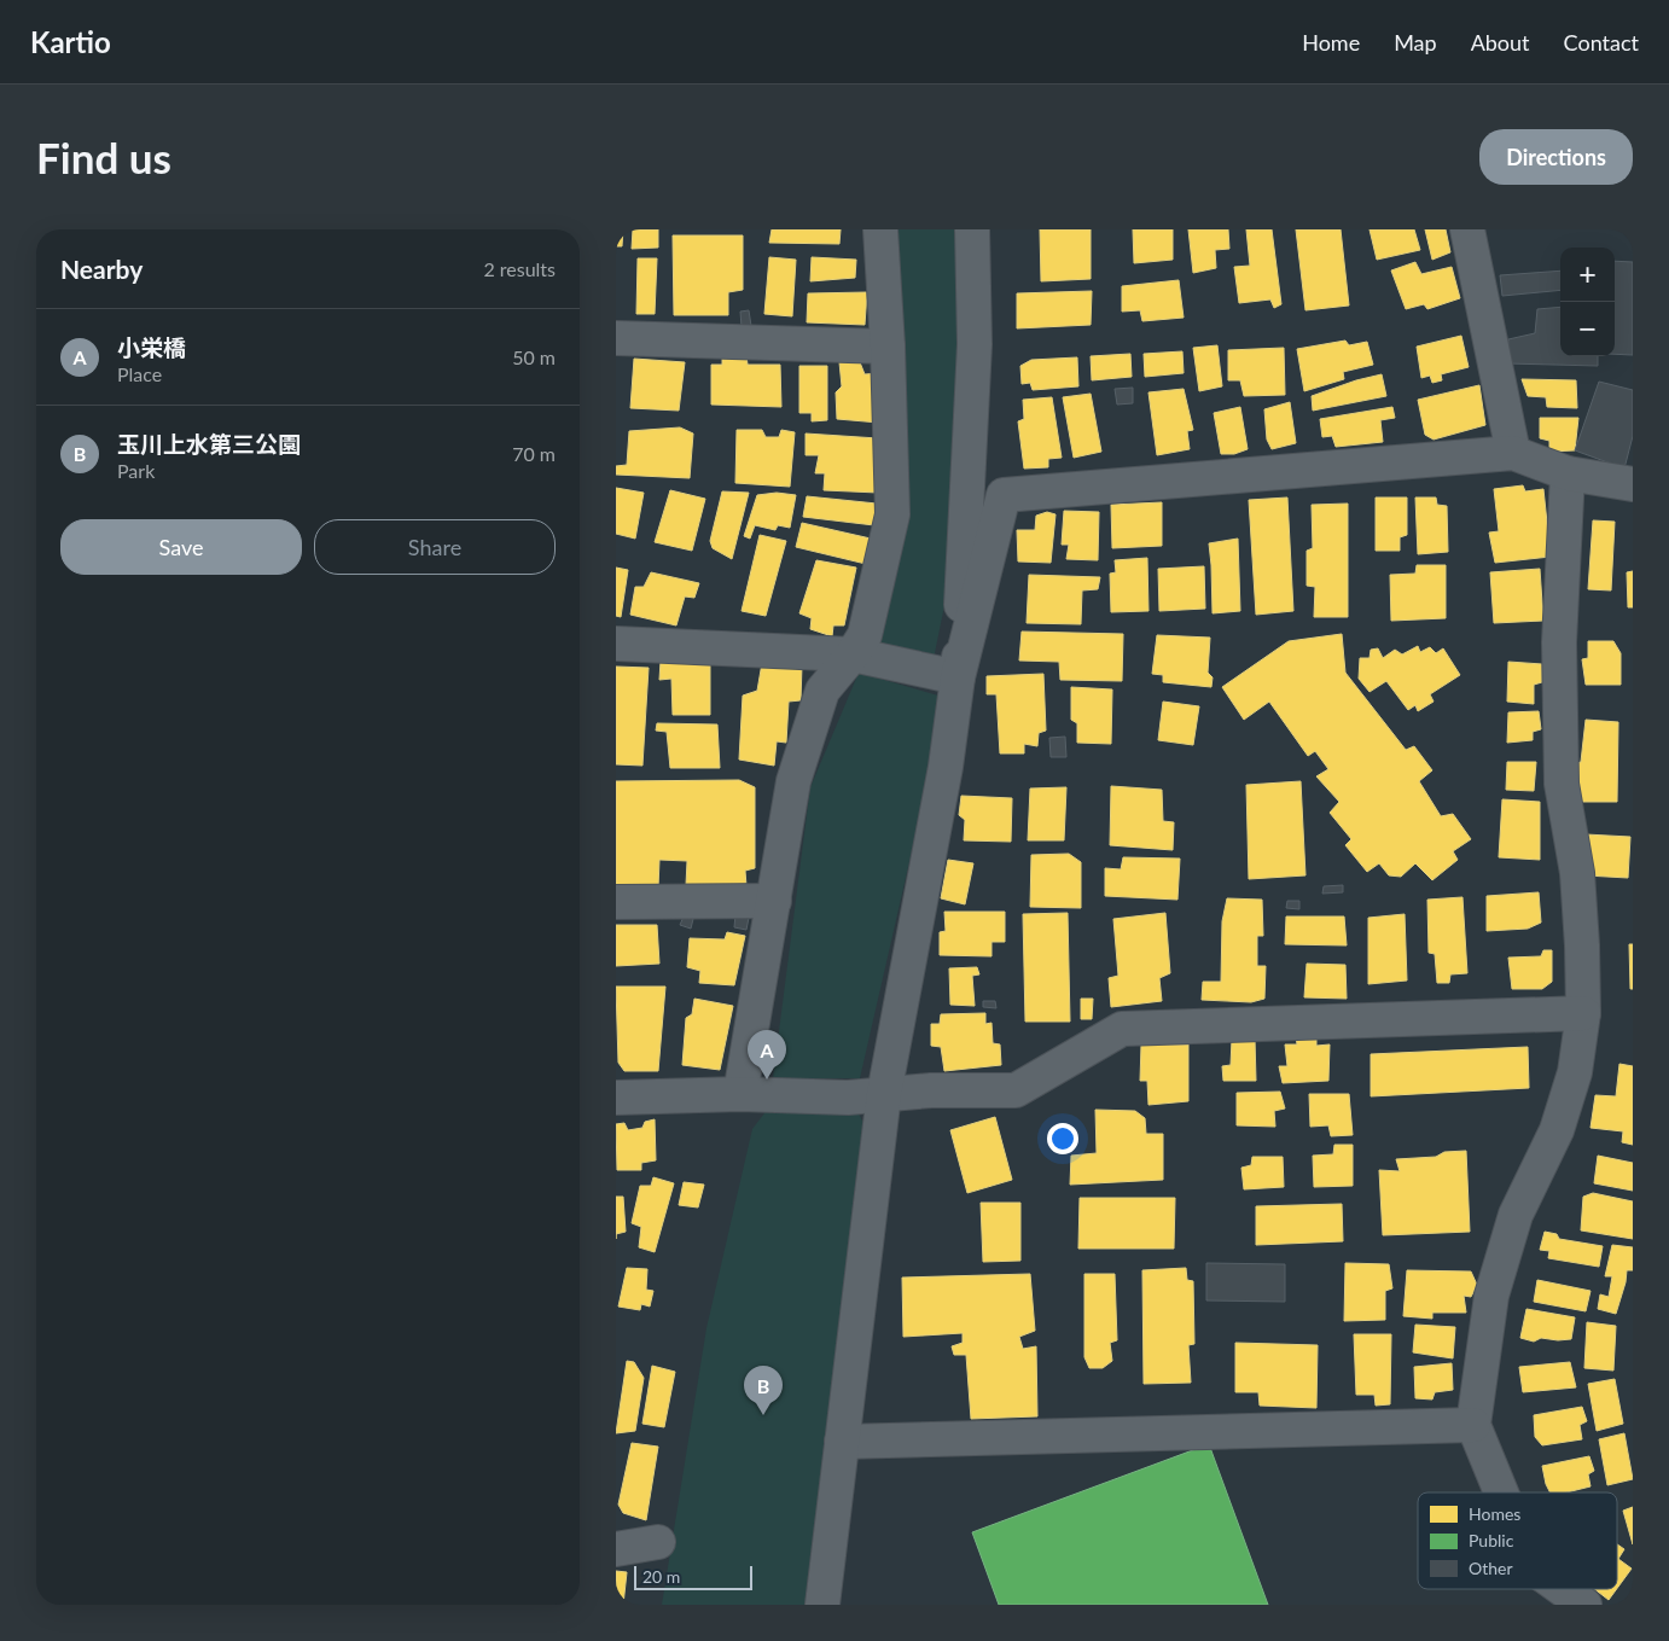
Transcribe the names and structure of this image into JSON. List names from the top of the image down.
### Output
{
  "legend": ["Homes", "Public", "Other"],
  "scale_bar": "20 m",
  "page": {
    "header": "Kartio",
    "nav": [
      "Home",
      "Map",
      "About",
      "Contact"
    ],
    "buttons": [
      "Directions",
      ["Save", "Share"]
    ],
    "title": "Find us",
    "heading": ["Nearby", "2 results"],
    "map_buttons": ["+", "−"],
    "list": [
      {
        "mark": "A",
        "name": "小栄橋",
        "note": "Place",
        "value": "50 m"
      },
      {
        "mark": "B",
        "name": "玉川上水第三公園",
        "note": "Park",
        "value": "70 m"
      }
    ],
    "pins": ["A", "B"],
    "scale": "20 m"
  }
}
